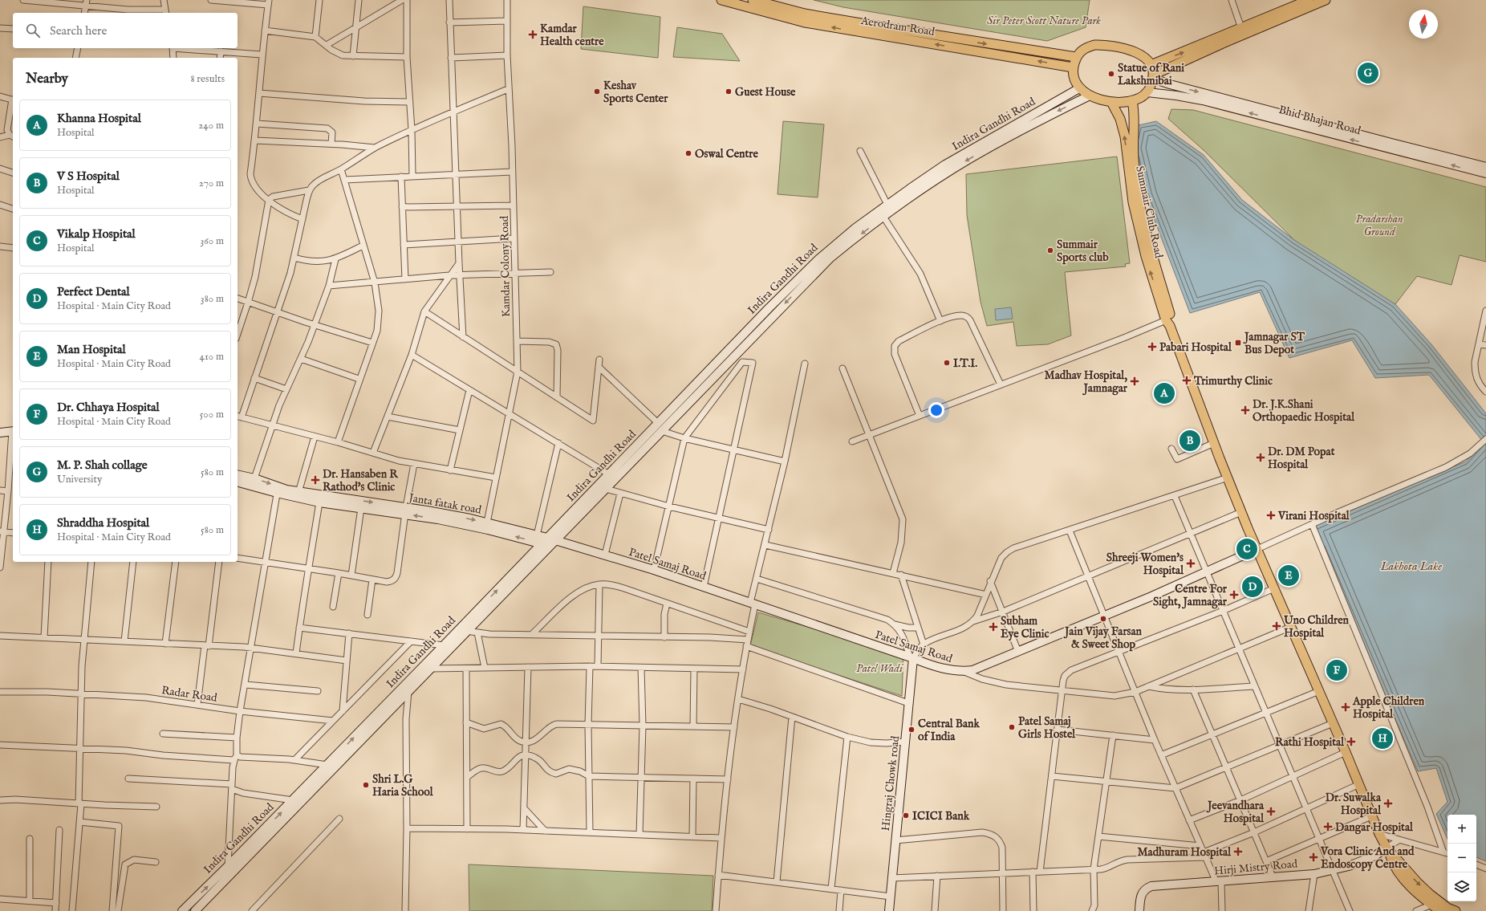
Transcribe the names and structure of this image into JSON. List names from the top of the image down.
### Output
{
  "streets": {
    "main road": [
      "Aerodram Road",
      "Bhid Bhajan Road",
      "Indira Gandhi Road",
      "Summair Club Road",
      "Janta fatak road",
      "Patel Samaj Road",
      "Hingraj Chowk road",
      "Hirji Mistry Road"
    ],
    "street": ["Kamdar Colony Road", "Radar Road"]
  },
  "crossings": [
    ["Aerodram Road", "Bhid Bhajan Road"],
    ["Aerodram Road", "Indira Gandhi Road"],
    ["Aerodram Road", "Summair Club Road"],
    ["Bhid Bhajan Road", "Indira Gandhi Road"],
    ["Bhid Bhajan Road", "Summair Club Road"],
    ["Indira Gandhi Road", "Summair Club Road"],
    ["Indira Gandhi Road", "Janta fatak road"],
    ["Indira Gandhi Road", "Patel Samaj Road"],
    ["Summair Club Road", "Patel Samaj Road"],
    ["Summair Club Road", "Hirji Mistry Road"],
    ["Kamdar Colony Road", "Janta fatak road"],
    ["Janta fatak road", "Patel Samaj Road"],
    ["Patel Samaj Road", "Hingraj Chowk road"]
  ],
  "water": ["Lakhota Lake"],
  "parks": ["Sir Peter Scott Nature Park", "Pradarshan Ground", "Patel Wadi"],
  "places": {
    "health": [
      "Kamdar Health centre",
      "Pabari Hospital",
      "Trimurthy Clinic",
      "Madhav Hospital, Jamnagar",
      "Dr. J.K.Shani Orthopaedic Hospital",
      "Dr. DM Popat Hospital",
      "Dr. Hansaben R Rathod's Clinic",
      "Virani Hospital",
      "Shreeji Women's Hospital",
      "Centre For Sight, Jamnagar",
      "Uno Children Hospital",
      "Subham Eye Clinic",
      "Apple Children Hospital",
      "Rathi Hospital",
      "Dr. Suwalka Hospital",
      "Jeevandhara Hospital",
      "Dangar Hospital",
      "Madhuram Hospital",
      "Vora Clinic And and Endoscopy Centre"
    ],
    "other": [
      "Statue of Rani Lakshmibai",
      "Keshav Sports Center",
      "Guest House",
      "Oswal Centre",
      "Summair Sports club",
      "I.T.I.",
      "Jain Vijay Farsan & Sweet Shop",
      "Patel Samaj Girls Hostel",
      "Central Bank of India",
      "Shri L.G Haria School",
      "ICICI Bank"
    ],
    "transit": ["Jamnagar ST Bus Depot"]
  },
  "north": "top",
  "page": {
    "search": "Search here",
    "heading": ["Nearby", "8 results"],
    "pins": [
      "G",
      "A",
      "B",
      "C",
      "E",
      "D",
      "F",
      "H"
    ],
    "list": [
      {
        "mark": "A",
        "name": "Khanna Hospital",
        "note": "Hospital",
        "value": "240 m"
      },
      {
        "mark": "B",
        "name": "V S Hospital",
        "note": "Hospital",
        "value": "270 m"
      },
      {
        "mark": "C",
        "name": "Vikalp Hospital",
        "note": "Hospital",
        "value": "360 m"
      },
      {
        "mark": "D",
        "name": "Perfect Dental",
        "note": "Hospital · Main City Road",
        "value": "380 m"
      },
      {
        "mark": "E",
        "name": "Man Hospital",
        "note": "Hospital · Main City Road",
        "value": "410 m"
      },
      {
        "mark": "F",
        "name": "Dr. Chhaya Hospital",
        "note": "Hospital · Main City Road",
        "value": "500 m"
      },
      {
        "mark": "G",
        "name": "M. P. Shah collage",
        "note": "University",
        "value": "580 m"
      },
      {
        "mark": "H",
        "name": "Shraddha Hospital",
        "note": "Hospital · Main City Road",
        "value": "580 m"
      }
    ],
    "map_buttons": ["+", "−"]
  }
}
